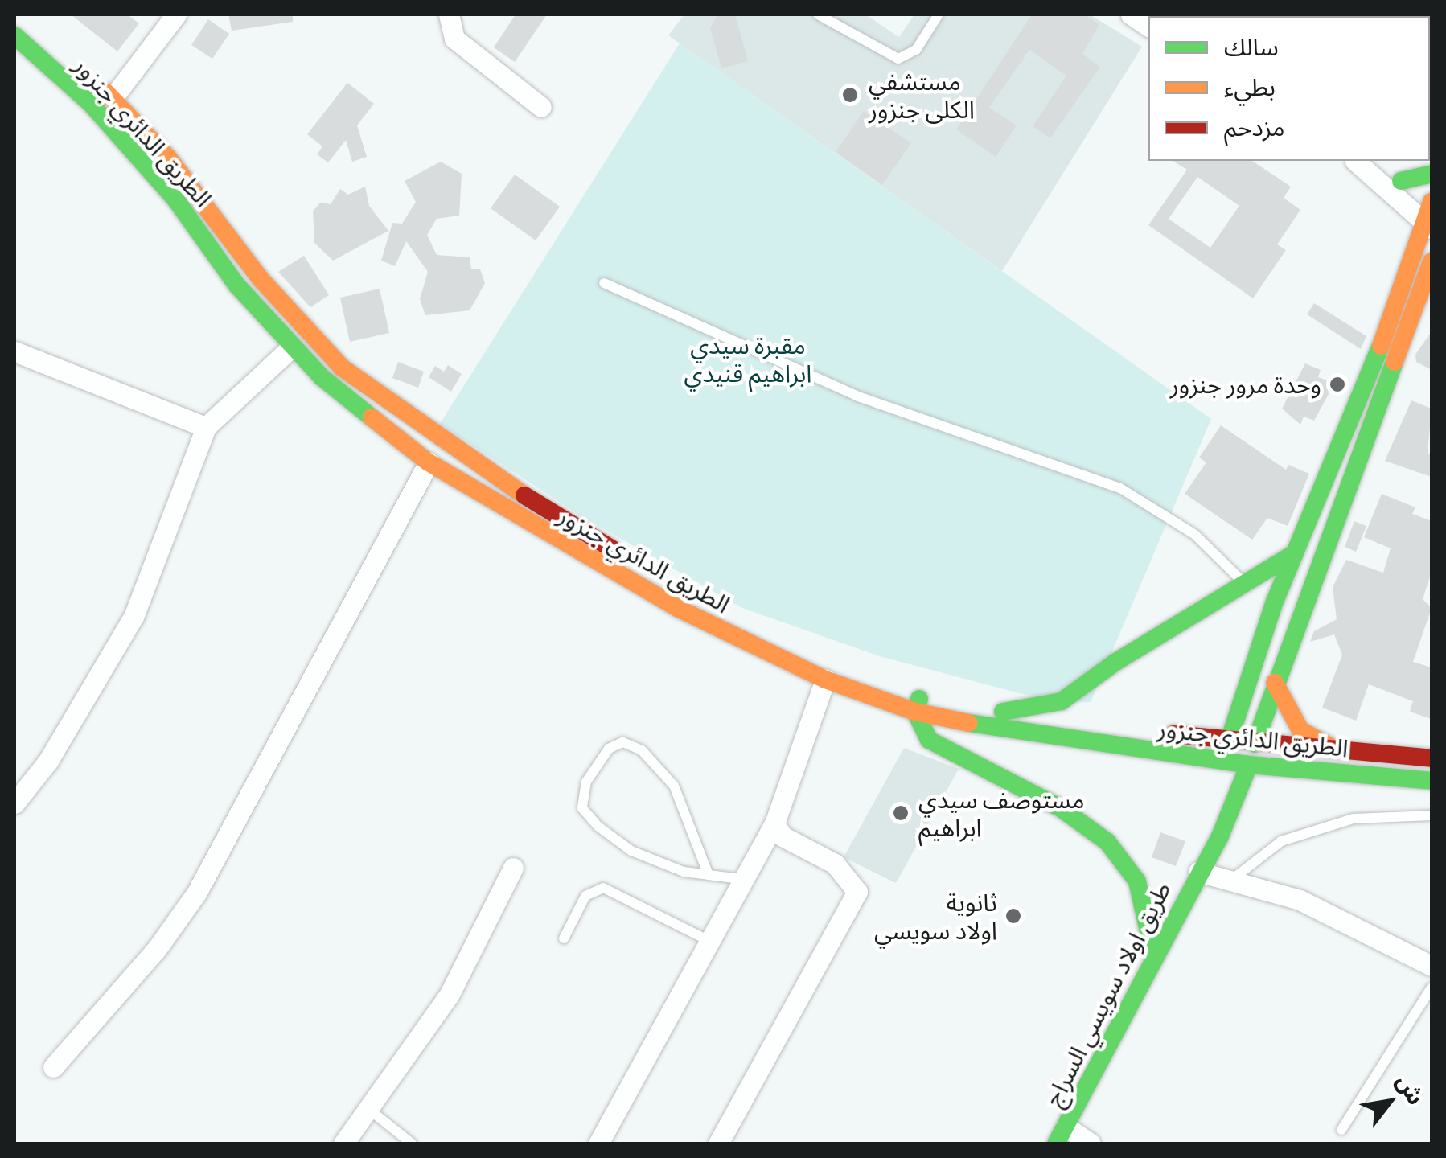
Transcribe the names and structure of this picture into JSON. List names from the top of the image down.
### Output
{
  "streets": {
    "main road": ["الطريق الدائري جنزور", "طريق اولاد سويسي السراج"]
  },
  "parks": ["مقبرة سيدي ابراهيم قنيدي"],
  "places": [
    "مستشفي الكلى جنزور",
    "وحدة مرور جنزور",
    "مستوصف سيدي ابراهيم",
    "ثانوية اولاد سويسي"
  ],
  "legend": ["سالك", "بطيء", "مزدحم"],
  "north": "top right"
}
